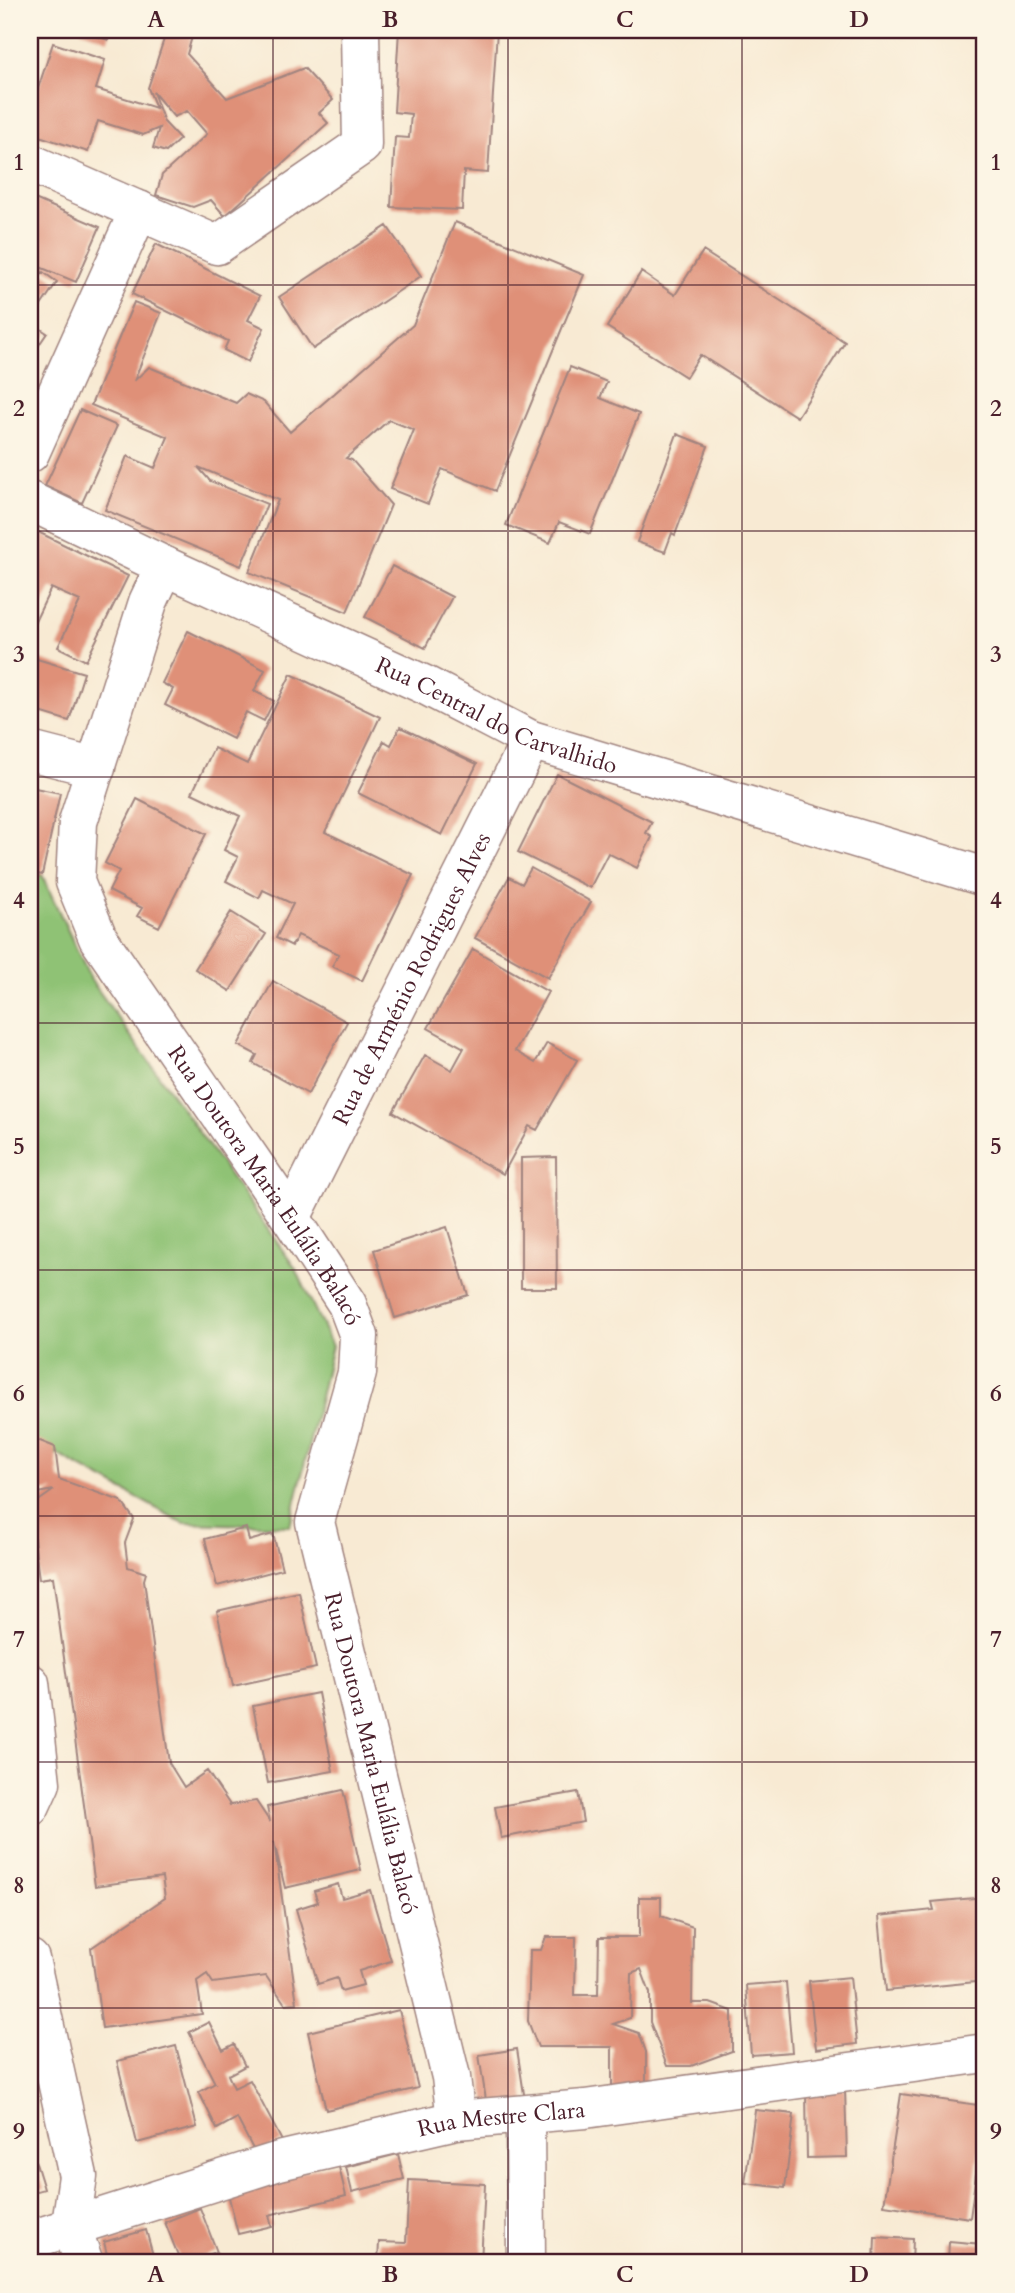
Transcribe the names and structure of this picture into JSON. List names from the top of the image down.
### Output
{
  "streets": {
    "street": [
      "Rua Central do Carvalhido",
      "Rua de Arménio Rodrigues Alves",
      "Rua Doutora Maria Eulália Balacó",
      "Rua Mestre Clara"
    ]
  },
  "crossings": [
    ["Rua Central do Carvalhido", "Rua de Arménio Rodrigues Alves"],
    ["Rua Central do Carvalhido", "Rua Doutora Maria Eulália Balacó"],
    ["Rua de Arménio Rodrigues Alves", "Rua Doutora Maria Eulália Balacó"],
    ["Rua Doutora Maria Eulália Balacó", "Rua Mestre Clara"]
  ],
  "grid": {
    "columns": [
      "A",
      "B",
      "C",
      "D"
    ],
    "rows": [
      "1",
      "2",
      "3",
      "4",
      "5",
      "6",
      "7",
      "8",
      "9"
    ]
  }
}
